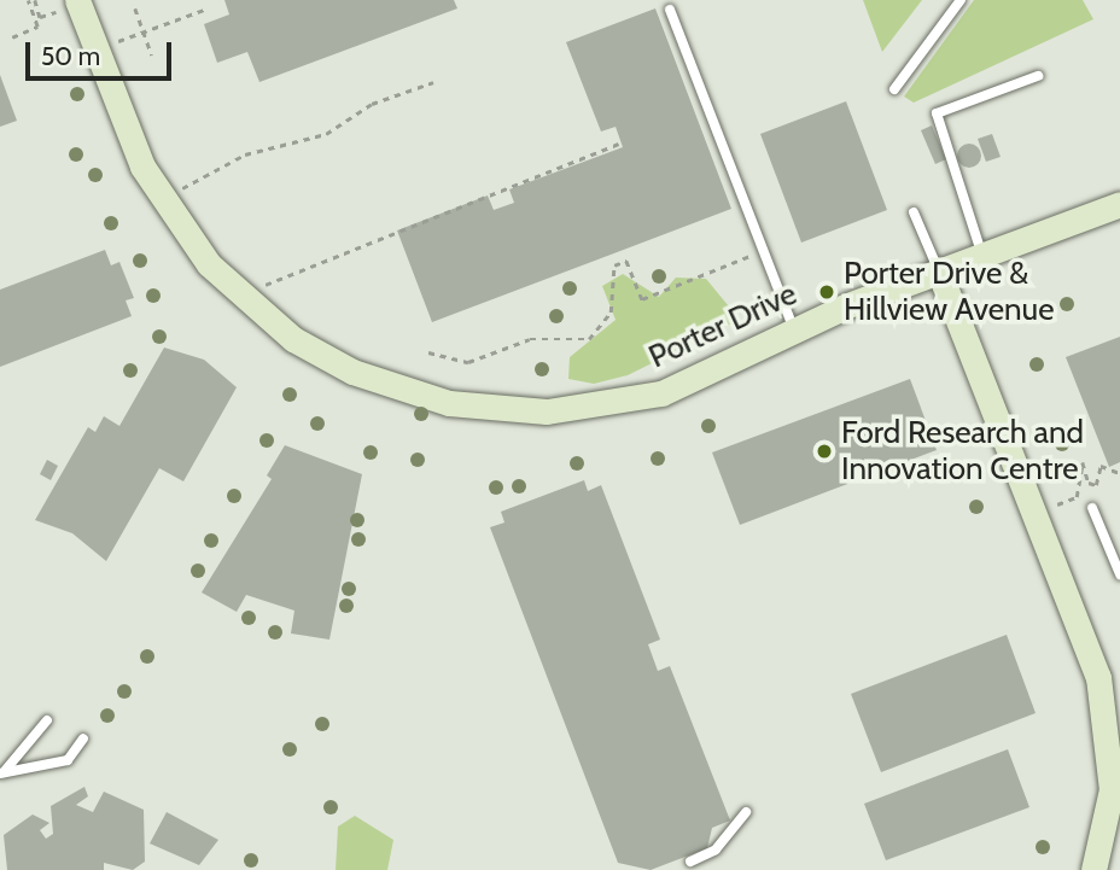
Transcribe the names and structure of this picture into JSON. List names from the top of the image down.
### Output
{
  "streets": {
    "street": ["Porter Drive"]
  },
  "places": ["Porter Drive & Hillview Avenue", "Ford Research and Innovation Centre"],
  "scale_bar": "50 m"
}
